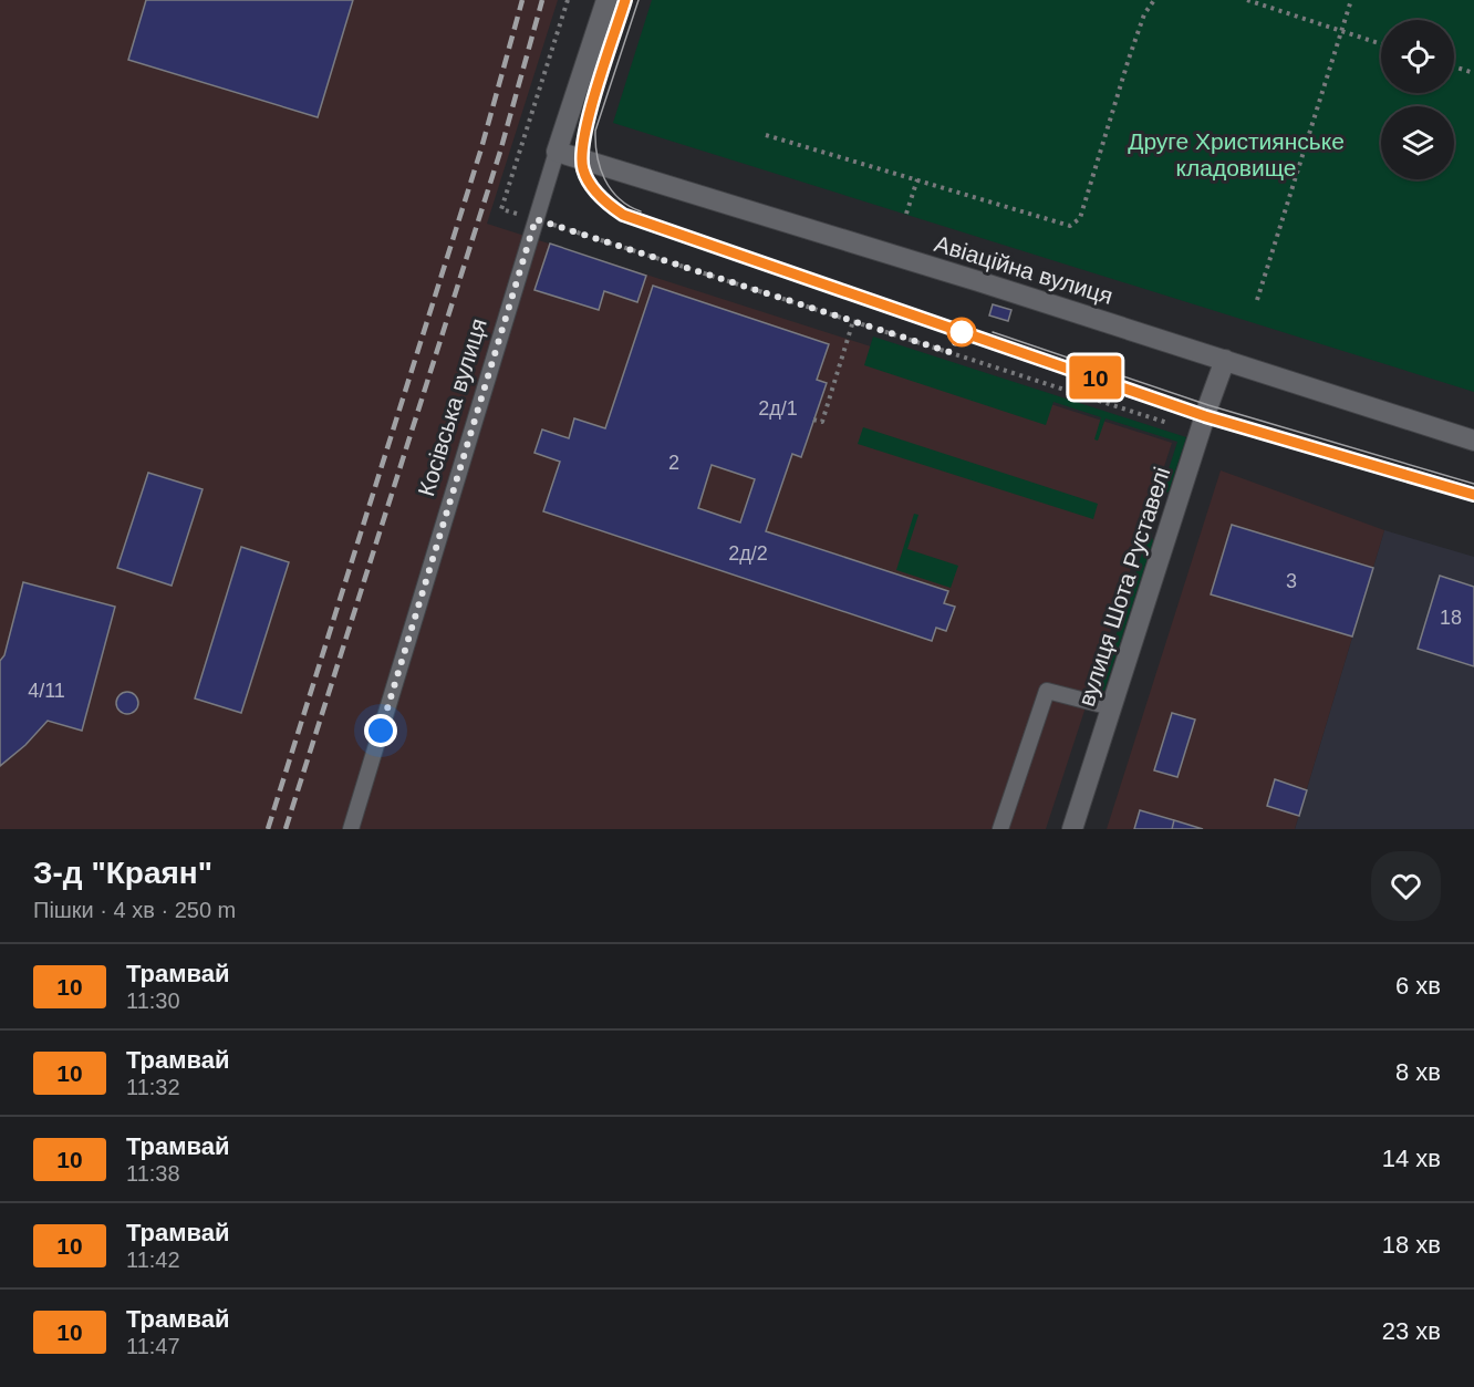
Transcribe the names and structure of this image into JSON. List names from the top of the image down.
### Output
{
  "streets": {
    "street": ["Авіаційна вулиця", "Косівська вулиця", "вулиця Шота Руставелі"]
  },
  "crossings": [
    ["Авіаційна вулиця", "Косівська вулиця"],
    ["Авіаційна вулиця", "вулиця Шота Руставелі"]
  ],
  "parks": ["Друге Християнське кладовище"],
  "lines": ["tram line 10"],
  "house_numbers": [
    "2д/1",
    "2",
    "2д/2",
    "3",
    "18",
    "4/11"
  ],
  "page": {
    "on_map": "10",
    "heading": ["З-д \"Краян\"", "Пішки · 4 хв · 250 m"],
    "list": [
      {
        "mark": "10",
        "name": "Трамвай",
        "note": "11:30",
        "value": "6 хв"
      },
      {
        "mark": "10",
        "name": "Трамвай",
        "note": "11:32",
        "value": "8 хв"
      },
      {
        "mark": "10",
        "name": "Трамвай",
        "note": "11:38",
        "value": "14 хв"
      },
      {
        "mark": "10",
        "name": "Трамвай",
        "note": "11:42",
        "value": "18 хв"
      },
      {
        "mark": "10",
        "name": "Трамвай",
        "note": "11:47",
        "value": "23 хв"
      }
    ]
  }
}
